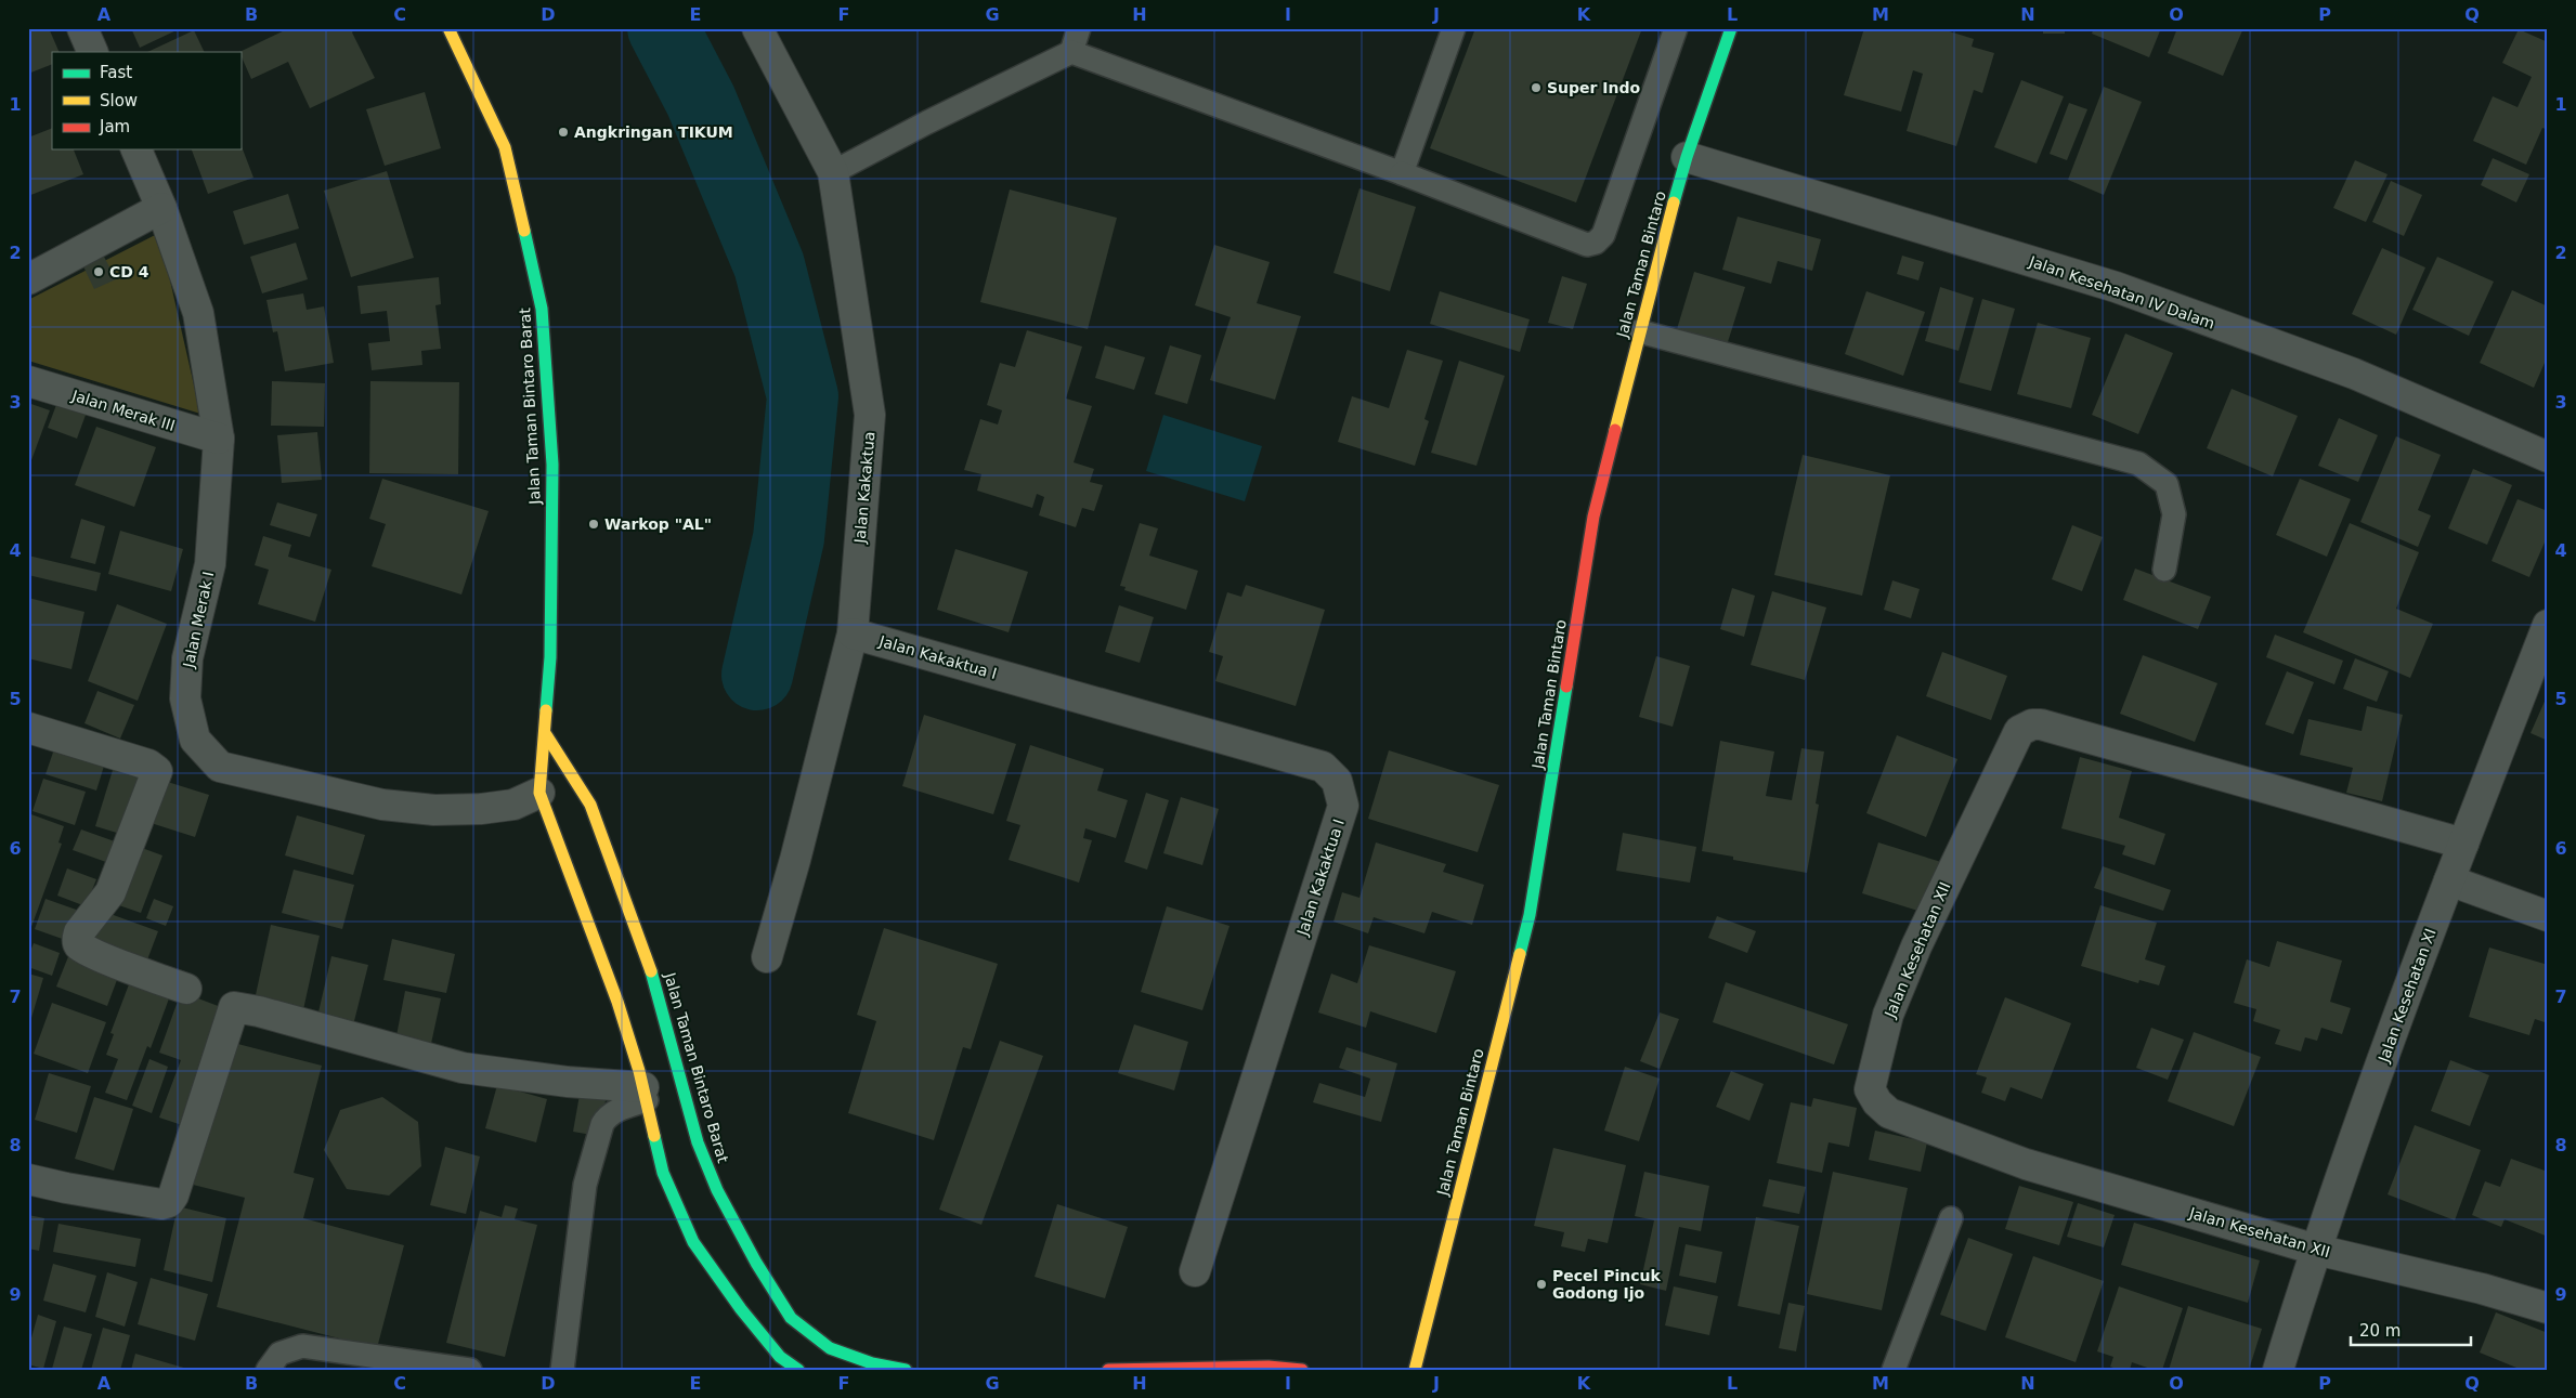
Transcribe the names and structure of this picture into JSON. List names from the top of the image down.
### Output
{
  "streets": {
    "street": [
      "Jalan Taman Bintaro",
      "Jalan Kesehatan IV Dalam",
      "Jalan Taman Bintaro Barat",
      "Jalan Merak III",
      "Jalan Kakaktua",
      "Jalan Merak I",
      "Jalan Kakaktua I",
      "Jalan Kesehatan XII",
      "Jalan Kesehatan XI"
    ]
  },
  "crossings": [
    ["Jalan Taman Bintaro", "Jalan Kesehatan IV Dalam"],
    ["Jalan Taman Bintaro Barat", "Jalan Merak I"],
    ["Jalan Merak III", "Jalan Merak I"],
    ["Jalan Kakaktua", "Jalan Kakaktua I"],
    ["Jalan Kesehatan XII", "Jalan Kesehatan XI"]
  ],
  "places": [
    "Super Indo",
    "Angkringan TIKUM",
    "CD 4",
    "Warkop \"AL\"",
    "Pecel Pincuk Godong Ijo"
  ],
  "legend": ["Fast", "Slow", "Jam"],
  "scale_bar": "20 m",
  "grid": {
    "columns": [
      "A",
      "B",
      "C",
      "D",
      "E",
      "F",
      "G",
      "H",
      "I",
      "J",
      "K",
      "L",
      "M",
      "N",
      "O",
      "P",
      "Q"
    ],
    "rows": [
      "1",
      "2",
      "3",
      "4",
      "5",
      "6",
      "7",
      "8",
      "9"
    ]
  }
}
